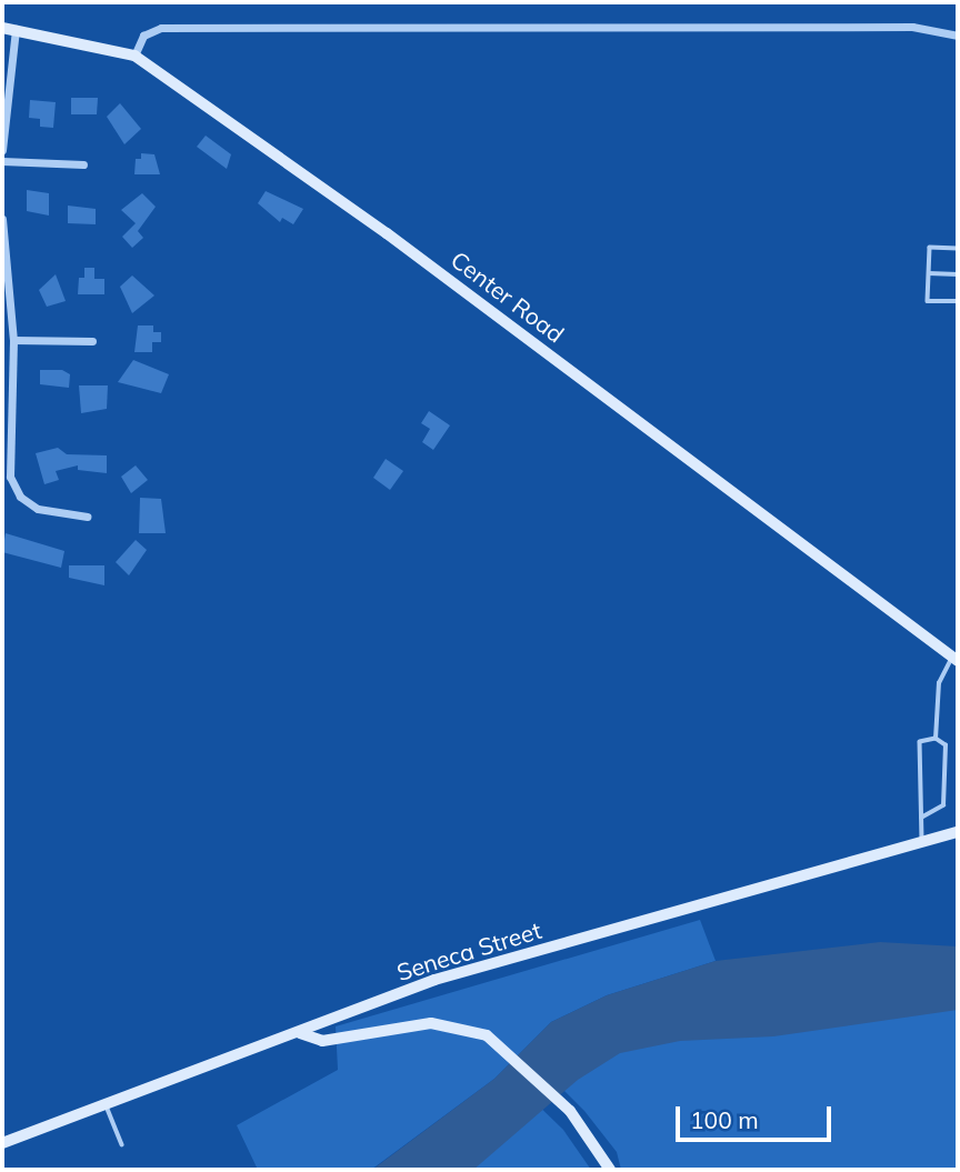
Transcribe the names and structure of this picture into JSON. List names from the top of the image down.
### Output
{
  "streets": {
    "main road": ["Center Road", "Seneca Street"]
  },
  "scale_bar": "100 m"
}
